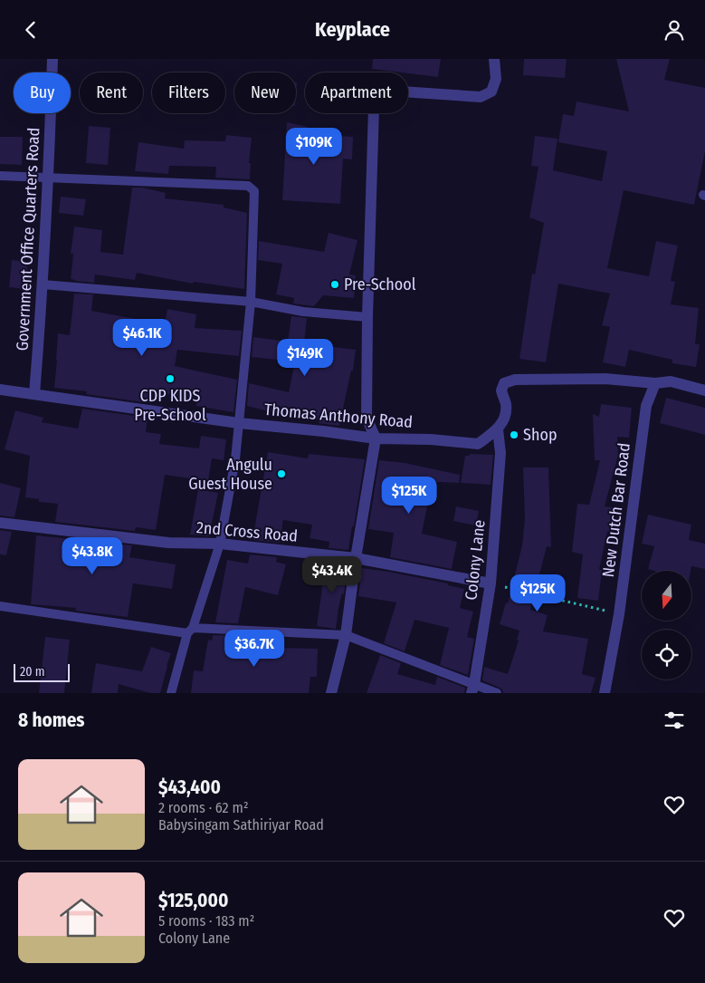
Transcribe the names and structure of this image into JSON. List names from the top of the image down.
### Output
{
  "streets": {
    "street": [
      "Government Office Quarters Road",
      "Thomas Anthony Road",
      "New Dutch Bar Road",
      "2nd Cross Road",
      "Colony Lane"
    ]
  },
  "crossings": [
    ["Government Office Quarters Road", "Thomas Anthony Road"],
    ["Thomas Anthony Road", "Colony Lane"],
    ["2nd Cross Road", "Colony Lane"]
  ],
  "places": [
    "Pre-School",
    "CDP KIDS Pre-School",
    "Shop",
    "Angulu Guest House"
  ],
  "scale_bar": "20 m",
  "north": "bottom",
  "page": {
    "header": "Keyplace",
    "chip": [
      "Buy",
      "Rent",
      "Filters",
      "New",
      "Apartment"
    ],
    "price": [
      "$109K",
      "$46.1K",
      "$149K",
      "$125K",
      "$43.8K",
      "$43.4K",
      "$125K",
      "$36.7K"
    ],
    "scale": "20 m",
    "heading": "8 homes",
    "list": [
      {
        "name": "$43,400",
        "note": "2 rooms · 62 m² · Babysingam Sathiriyar Road"
      },
      {
        "name": "$125,000",
        "note": "5 rooms · 183 m² · Colony Lane"
      }
    ]
  }
}
